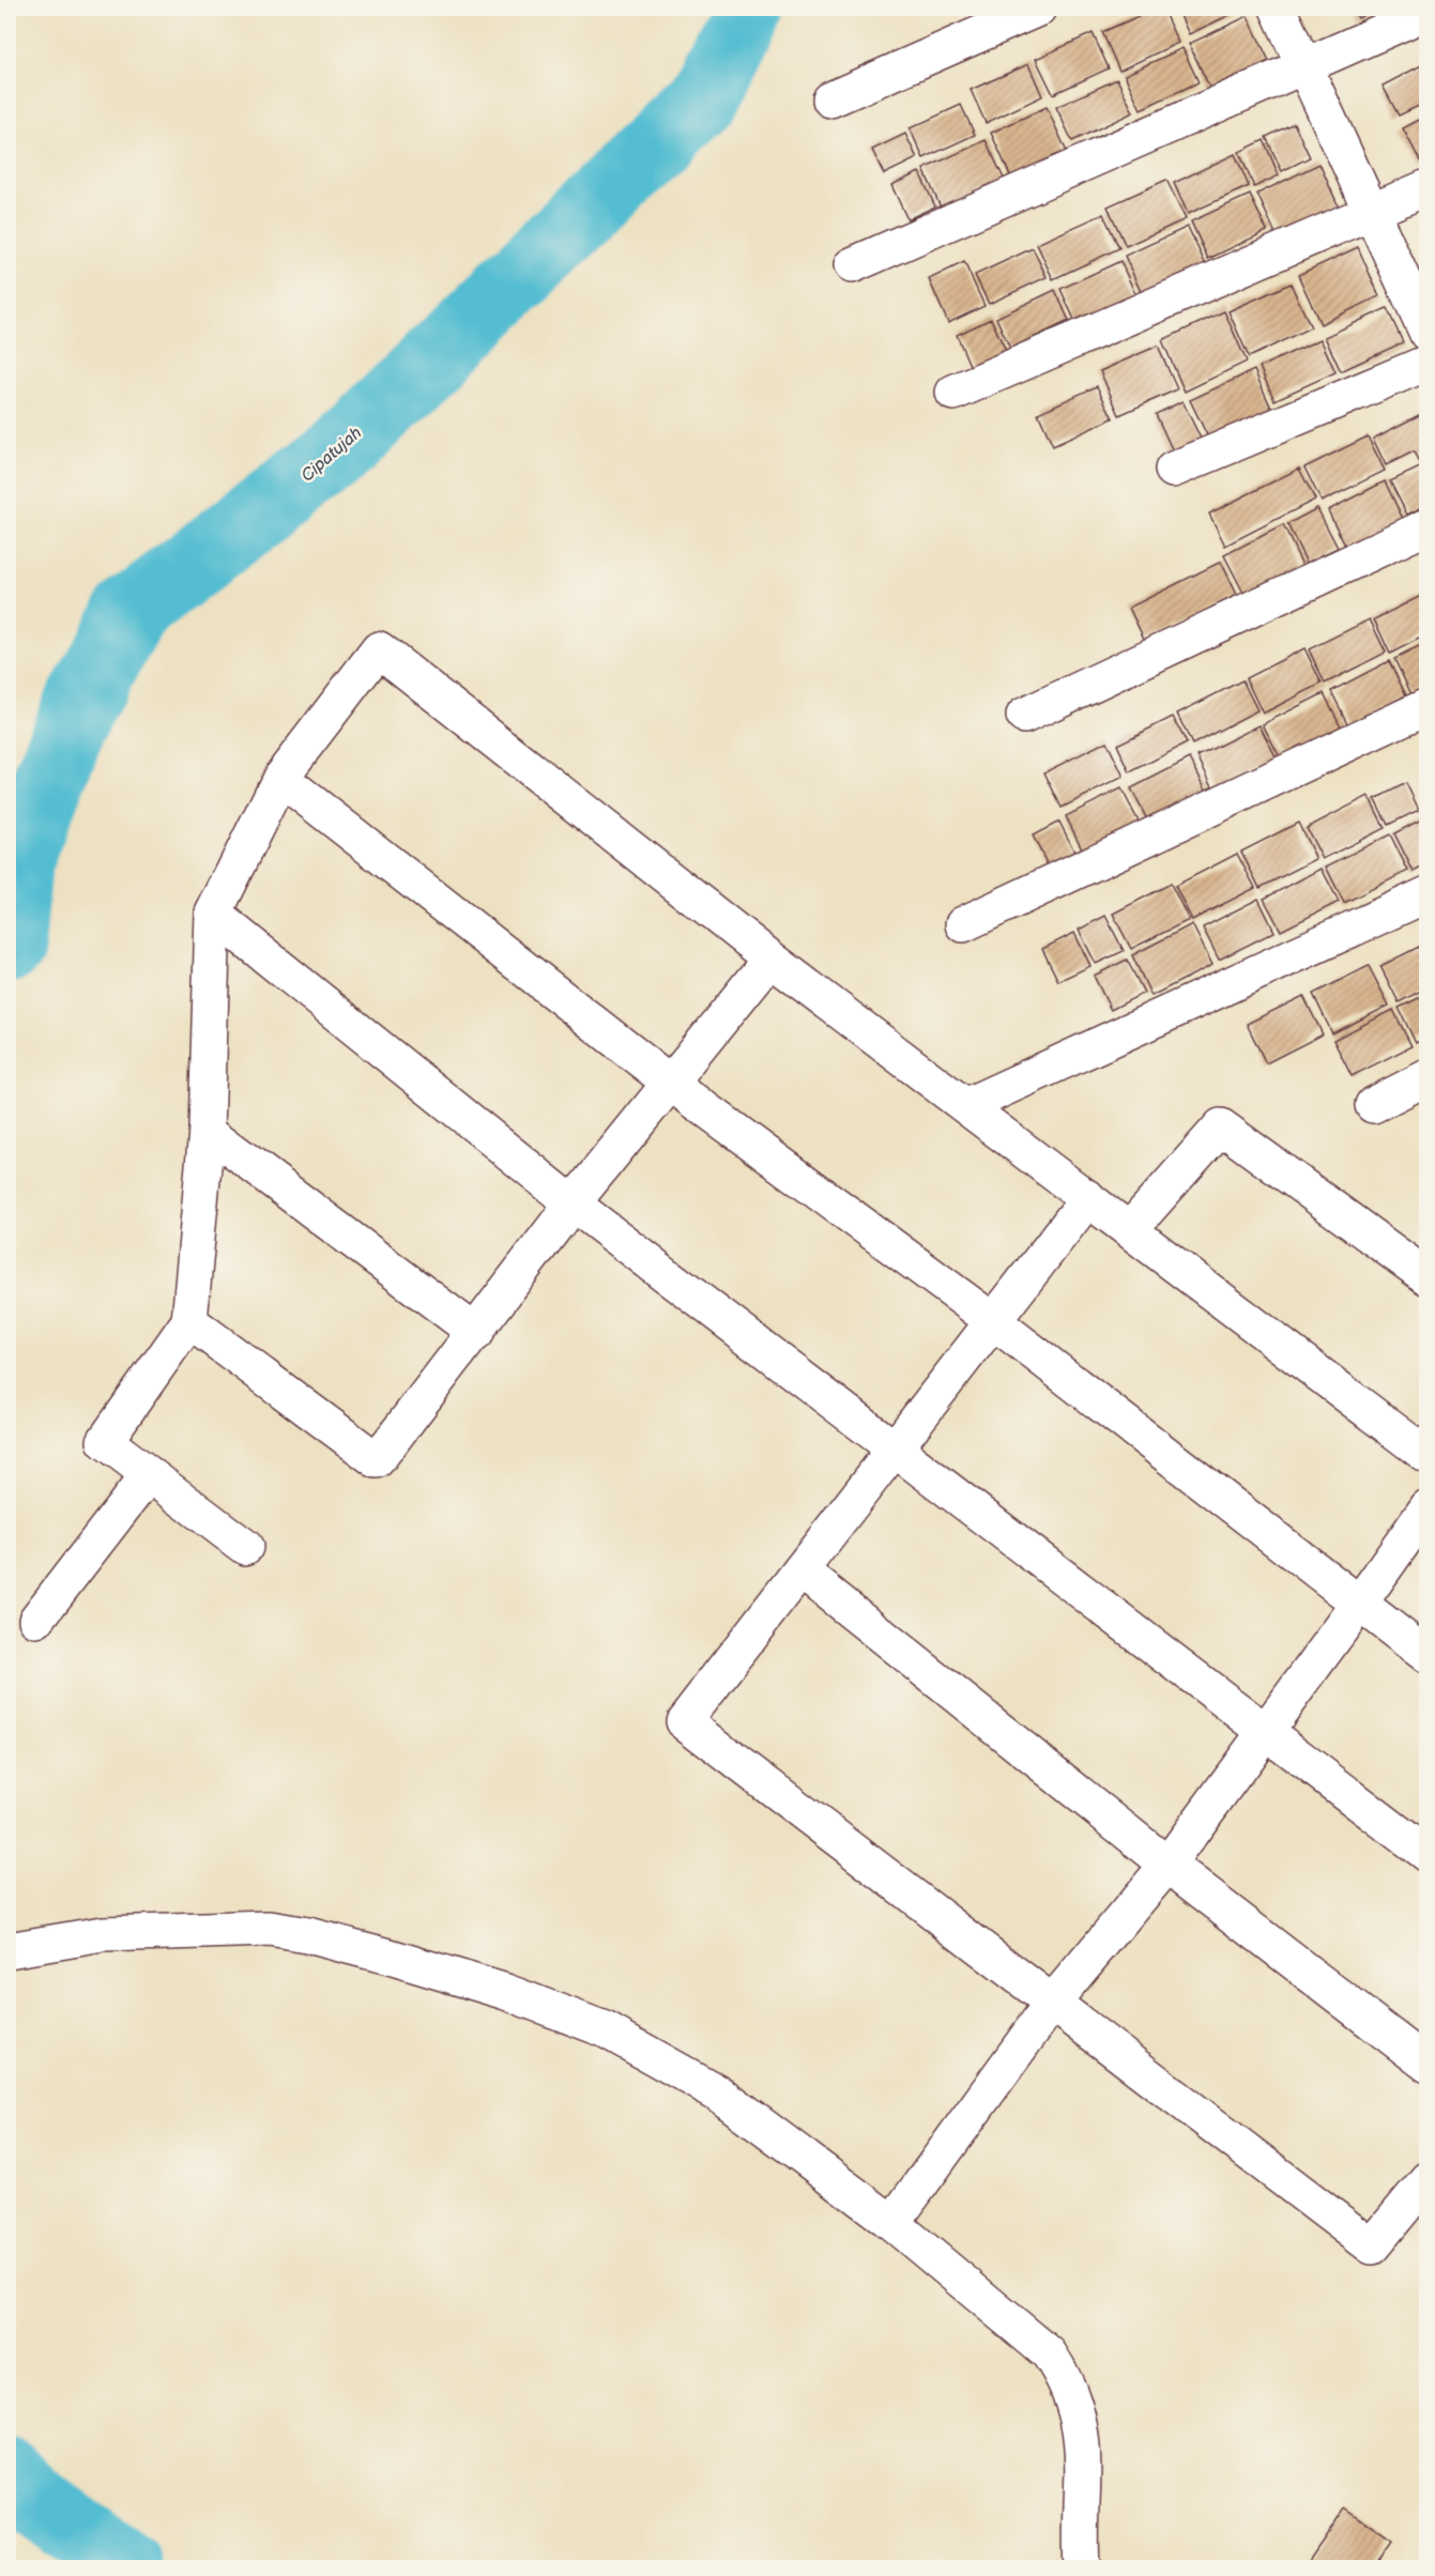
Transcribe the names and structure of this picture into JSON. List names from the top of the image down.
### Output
{
  "water": ["Cipatujah"]
}
